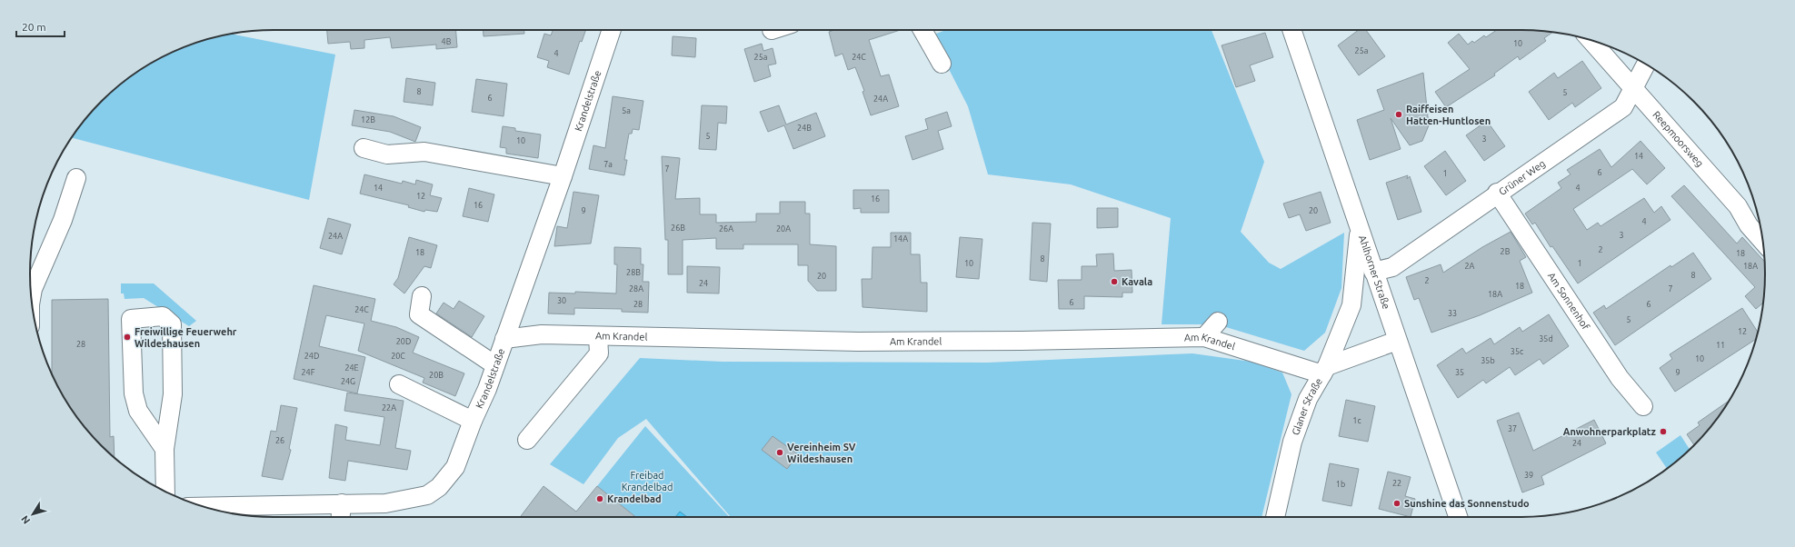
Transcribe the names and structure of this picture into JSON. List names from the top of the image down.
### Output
{
  "streets": {
    "street": [
      "Krandelstraße",
      "Reepmoorsweg",
      "Grüner Weg",
      "Ahlhorner Straße",
      "Am Sonnenhof",
      "Am Krandel",
      "Glaner Straße"
    ]
  },
  "crossings": [
    ["Krandelstraße", "Am Krandel"],
    ["Reepmoorsweg", "Grüner Weg"],
    ["Grüner Weg", "Ahlhorner Straße"],
    ["Grüner Weg", "Am Sonnenhof"],
    ["Ahlhorner Straße", "Glaner Straße"],
    ["Am Krandel", "Glaner Straße"]
  ],
  "parks": ["Freibad Krandelbad"],
  "places": [
    "Raiffeisen Hatten-Huntlosen",
    "Kavala",
    "Freiwillige Feuerwehr Wildeshausen",
    "Anwohnerparkplatz",
    "Vereinheim SV Wildeshausen",
    "Krandelbad",
    "Sunshine das Sonnenstudo"
  ],
  "house_numbers": [
    "4B",
    "10",
    "25a",
    "4",
    "25a",
    "24C",
    "8",
    "5",
    "6",
    "24A",
    "5a",
    "12B",
    "24B",
    "5",
    "3",
    "10",
    "14",
    "7a",
    "7",
    "6",
    "1",
    "14",
    "4",
    "12",
    "16",
    "16",
    "9",
    "20",
    "4",
    "26B",
    "26A",
    "20A",
    "3",
    "24A",
    "14A",
    "2",
    "2B",
    "18",
    "18",
    "8",
    "10",
    "1",
    "2A",
    "18A",
    "28B",
    "8",
    "20",
    "2",
    "24",
    "18",
    "28A",
    "7",
    "18A",
    "30",
    "6",
    "28",
    "6",
    "24C",
    "33",
    "5",
    "12",
    "35d",
    "20D",
    "28",
    "11",
    "35c",
    "24D",
    "20C",
    "10",
    "35b",
    "24E",
    "24F",
    "35",
    "9",
    "20B",
    "24G",
    "22A",
    "1c",
    "37",
    "26",
    "24",
    "39",
    "22",
    "1b"
  ],
  "scale_bar": "20 m",
  "north": "bottom left"
}
